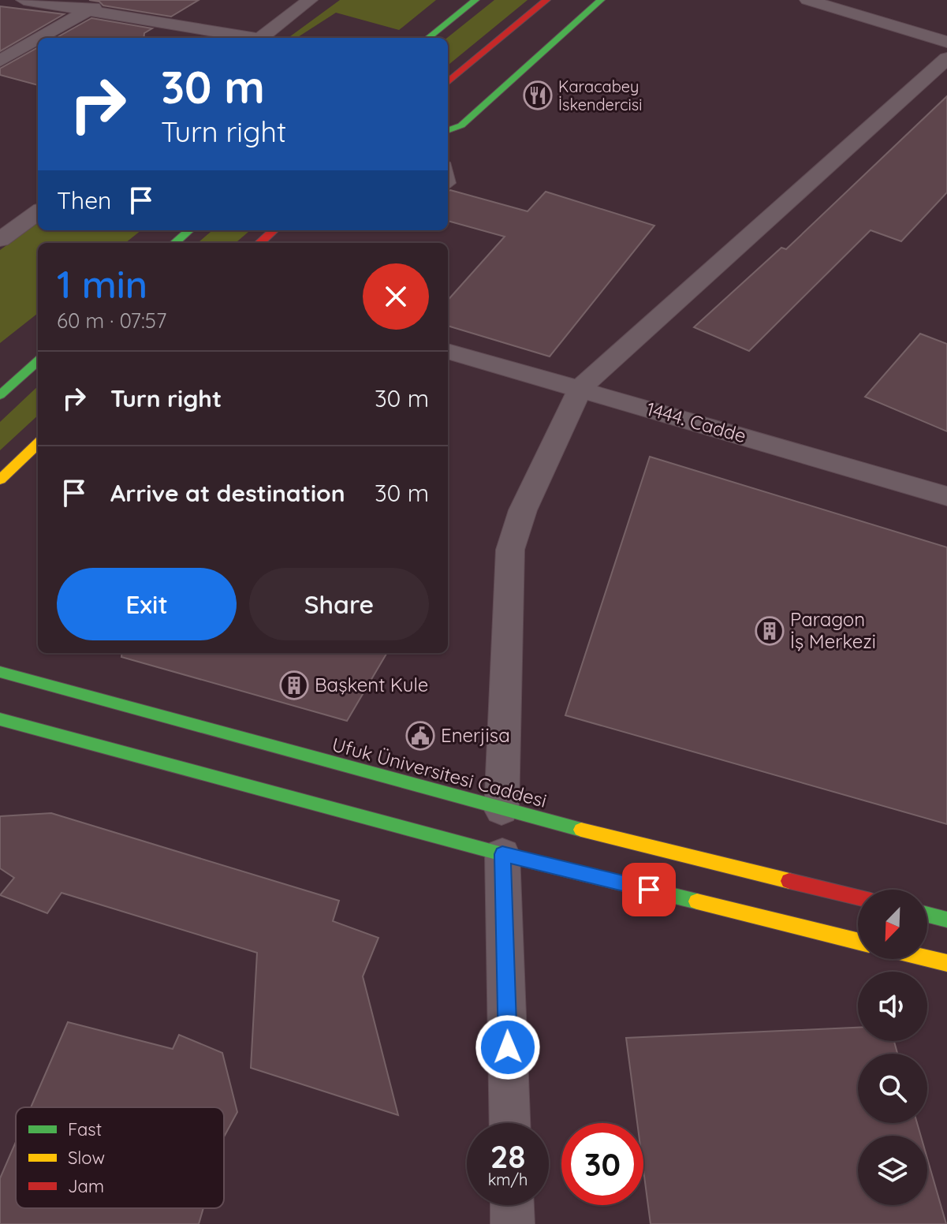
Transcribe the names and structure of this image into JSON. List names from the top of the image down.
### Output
{
  "streets": {
    "main road": ["Ufuk Üniversitesi Caddesi"],
    "street": ["1444. Cadde"]
  },
  "places": {
    "restaurant": ["Karacabey İskendercisi"],
    "building": ["Paragon İş Merkezi", "Başkent Kule"],
    "public building": ["Enerjisa"]
  },
  "legend": ["Fast", "Slow", "Jam"],
  "north": "bottom left",
  "page": {
    "turn": ["30 m", "Turn right"],
    "then": "Then",
    "heading": ["1 min", "60 m · 07:57"],
    "list": [
      {
        "name": "Turn right",
        "value": "30 m"
      },
      {
        "name": "Arrive at destination",
        "value": "30 m"
      }
    ],
    "buttons": ["Exit", "Share"],
    "speed": "28 km/h",
    "limit": "30"
  }
}
